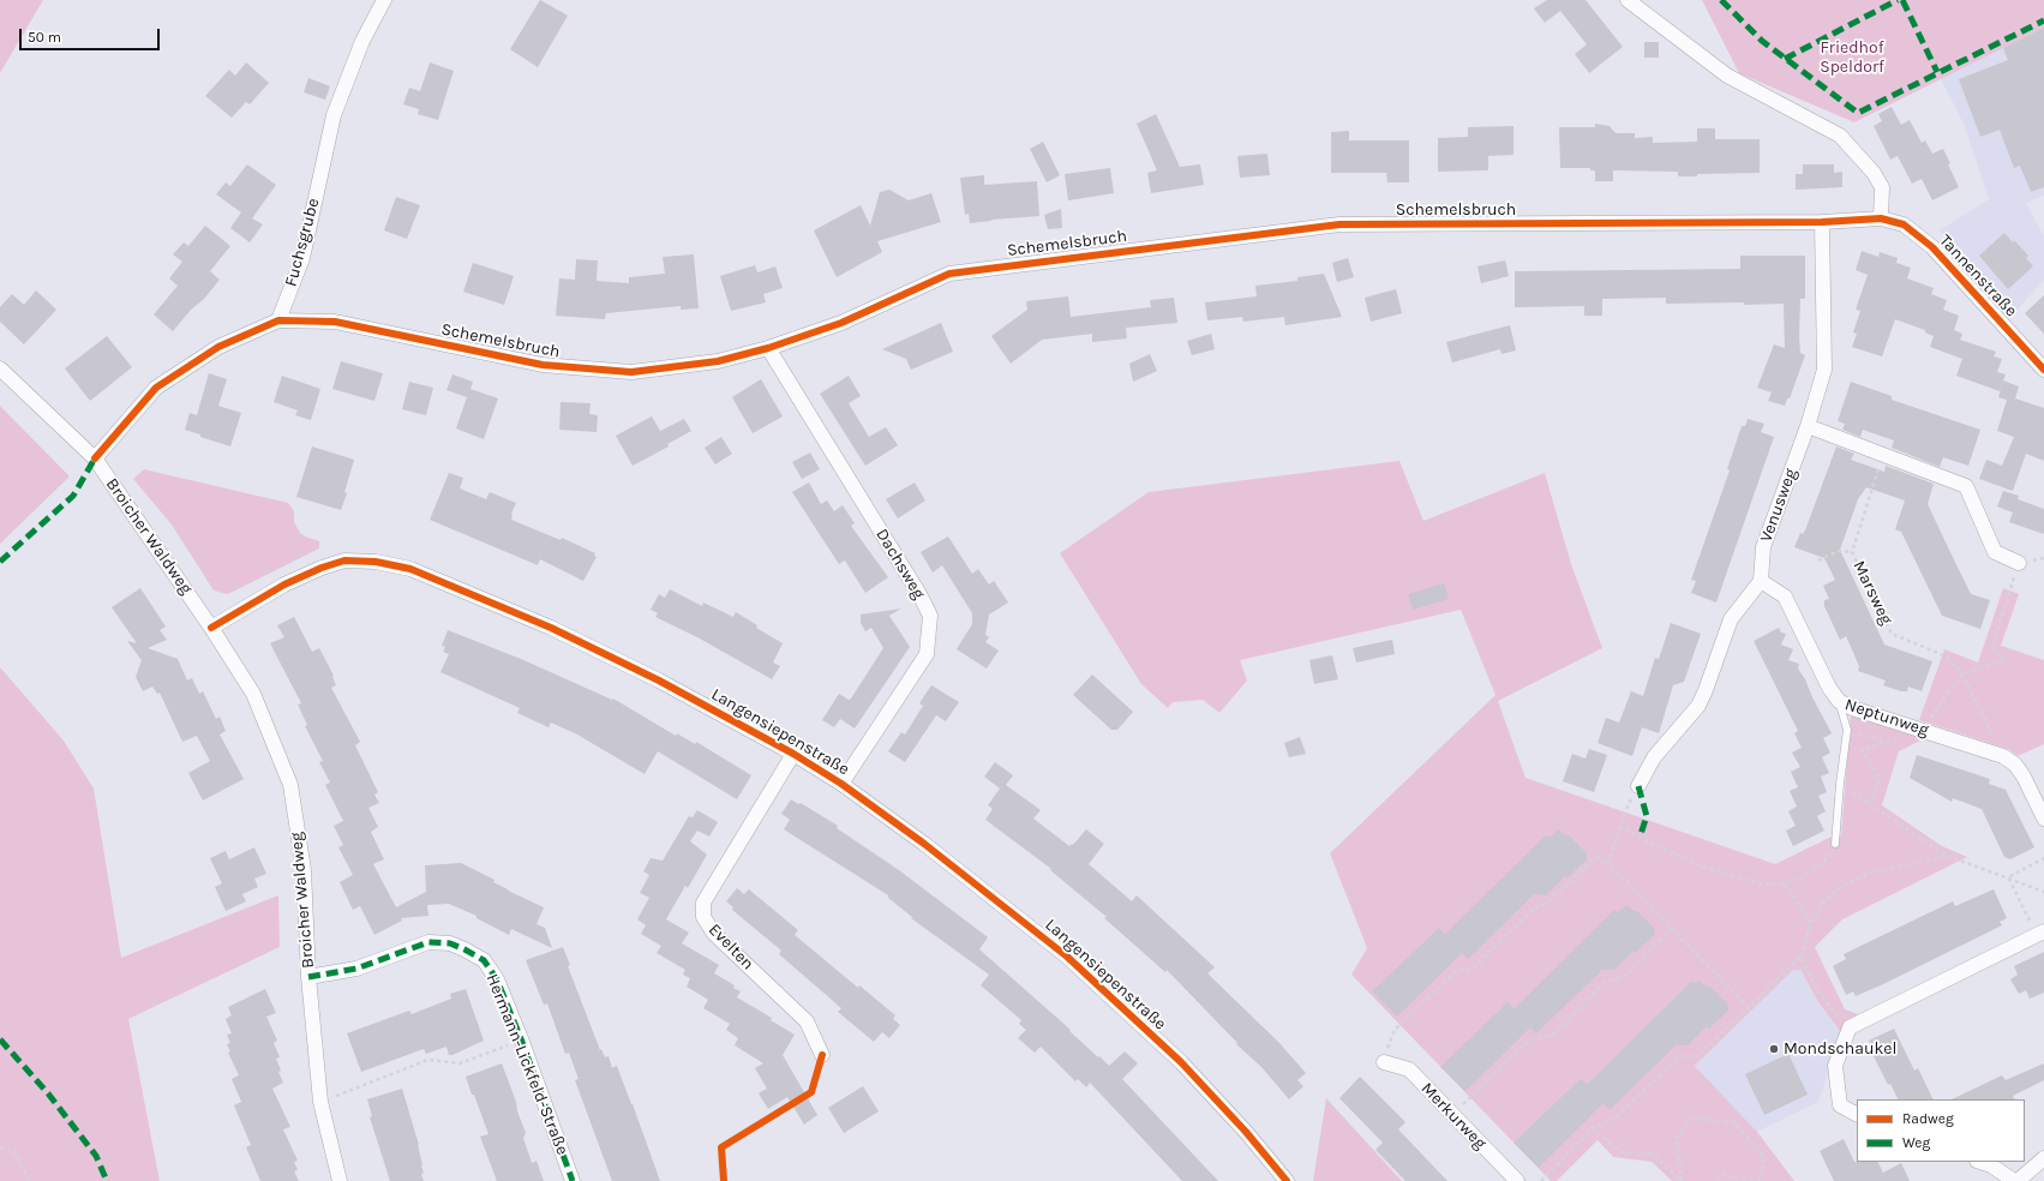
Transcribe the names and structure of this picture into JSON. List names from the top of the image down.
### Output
{
  "streets": {
    "street": [
      "Schemelsbruch",
      "Fuchsgrube",
      "Tannenstraße",
      "Venusweg",
      "Broicher Waldweg",
      "Dachsweg",
      "Neptunweg",
      "Langensiepenstraße",
      "Evelten",
      "Hermann-Lickfeld-Straße",
      "Merkurweg"
    ],
    "path": ["Marsweg"]
  },
  "crossings": [
    ["Schemelsbruch", "Fuchsgrube"],
    ["Schemelsbruch", "Tannenstraße"],
    ["Schemelsbruch", "Venusweg"],
    ["Schemelsbruch", "Dachsweg"],
    ["Venusweg", "Neptunweg"],
    ["Broicher Waldweg", "Langensiepenstraße"],
    ["Broicher Waldweg", "Hermann-Lickfeld-Straße"],
    ["Dachsweg", "Langensiepenstraße"],
    ["Marsweg", "Neptunweg"],
    ["Langensiepenstraße", "Evelten"]
  ],
  "parks": ["Friedhof Speldorf"],
  "places": ["Mondschaukel"],
  "legend": ["Radweg", "Weg"],
  "scale_bar": "50 m"
}
